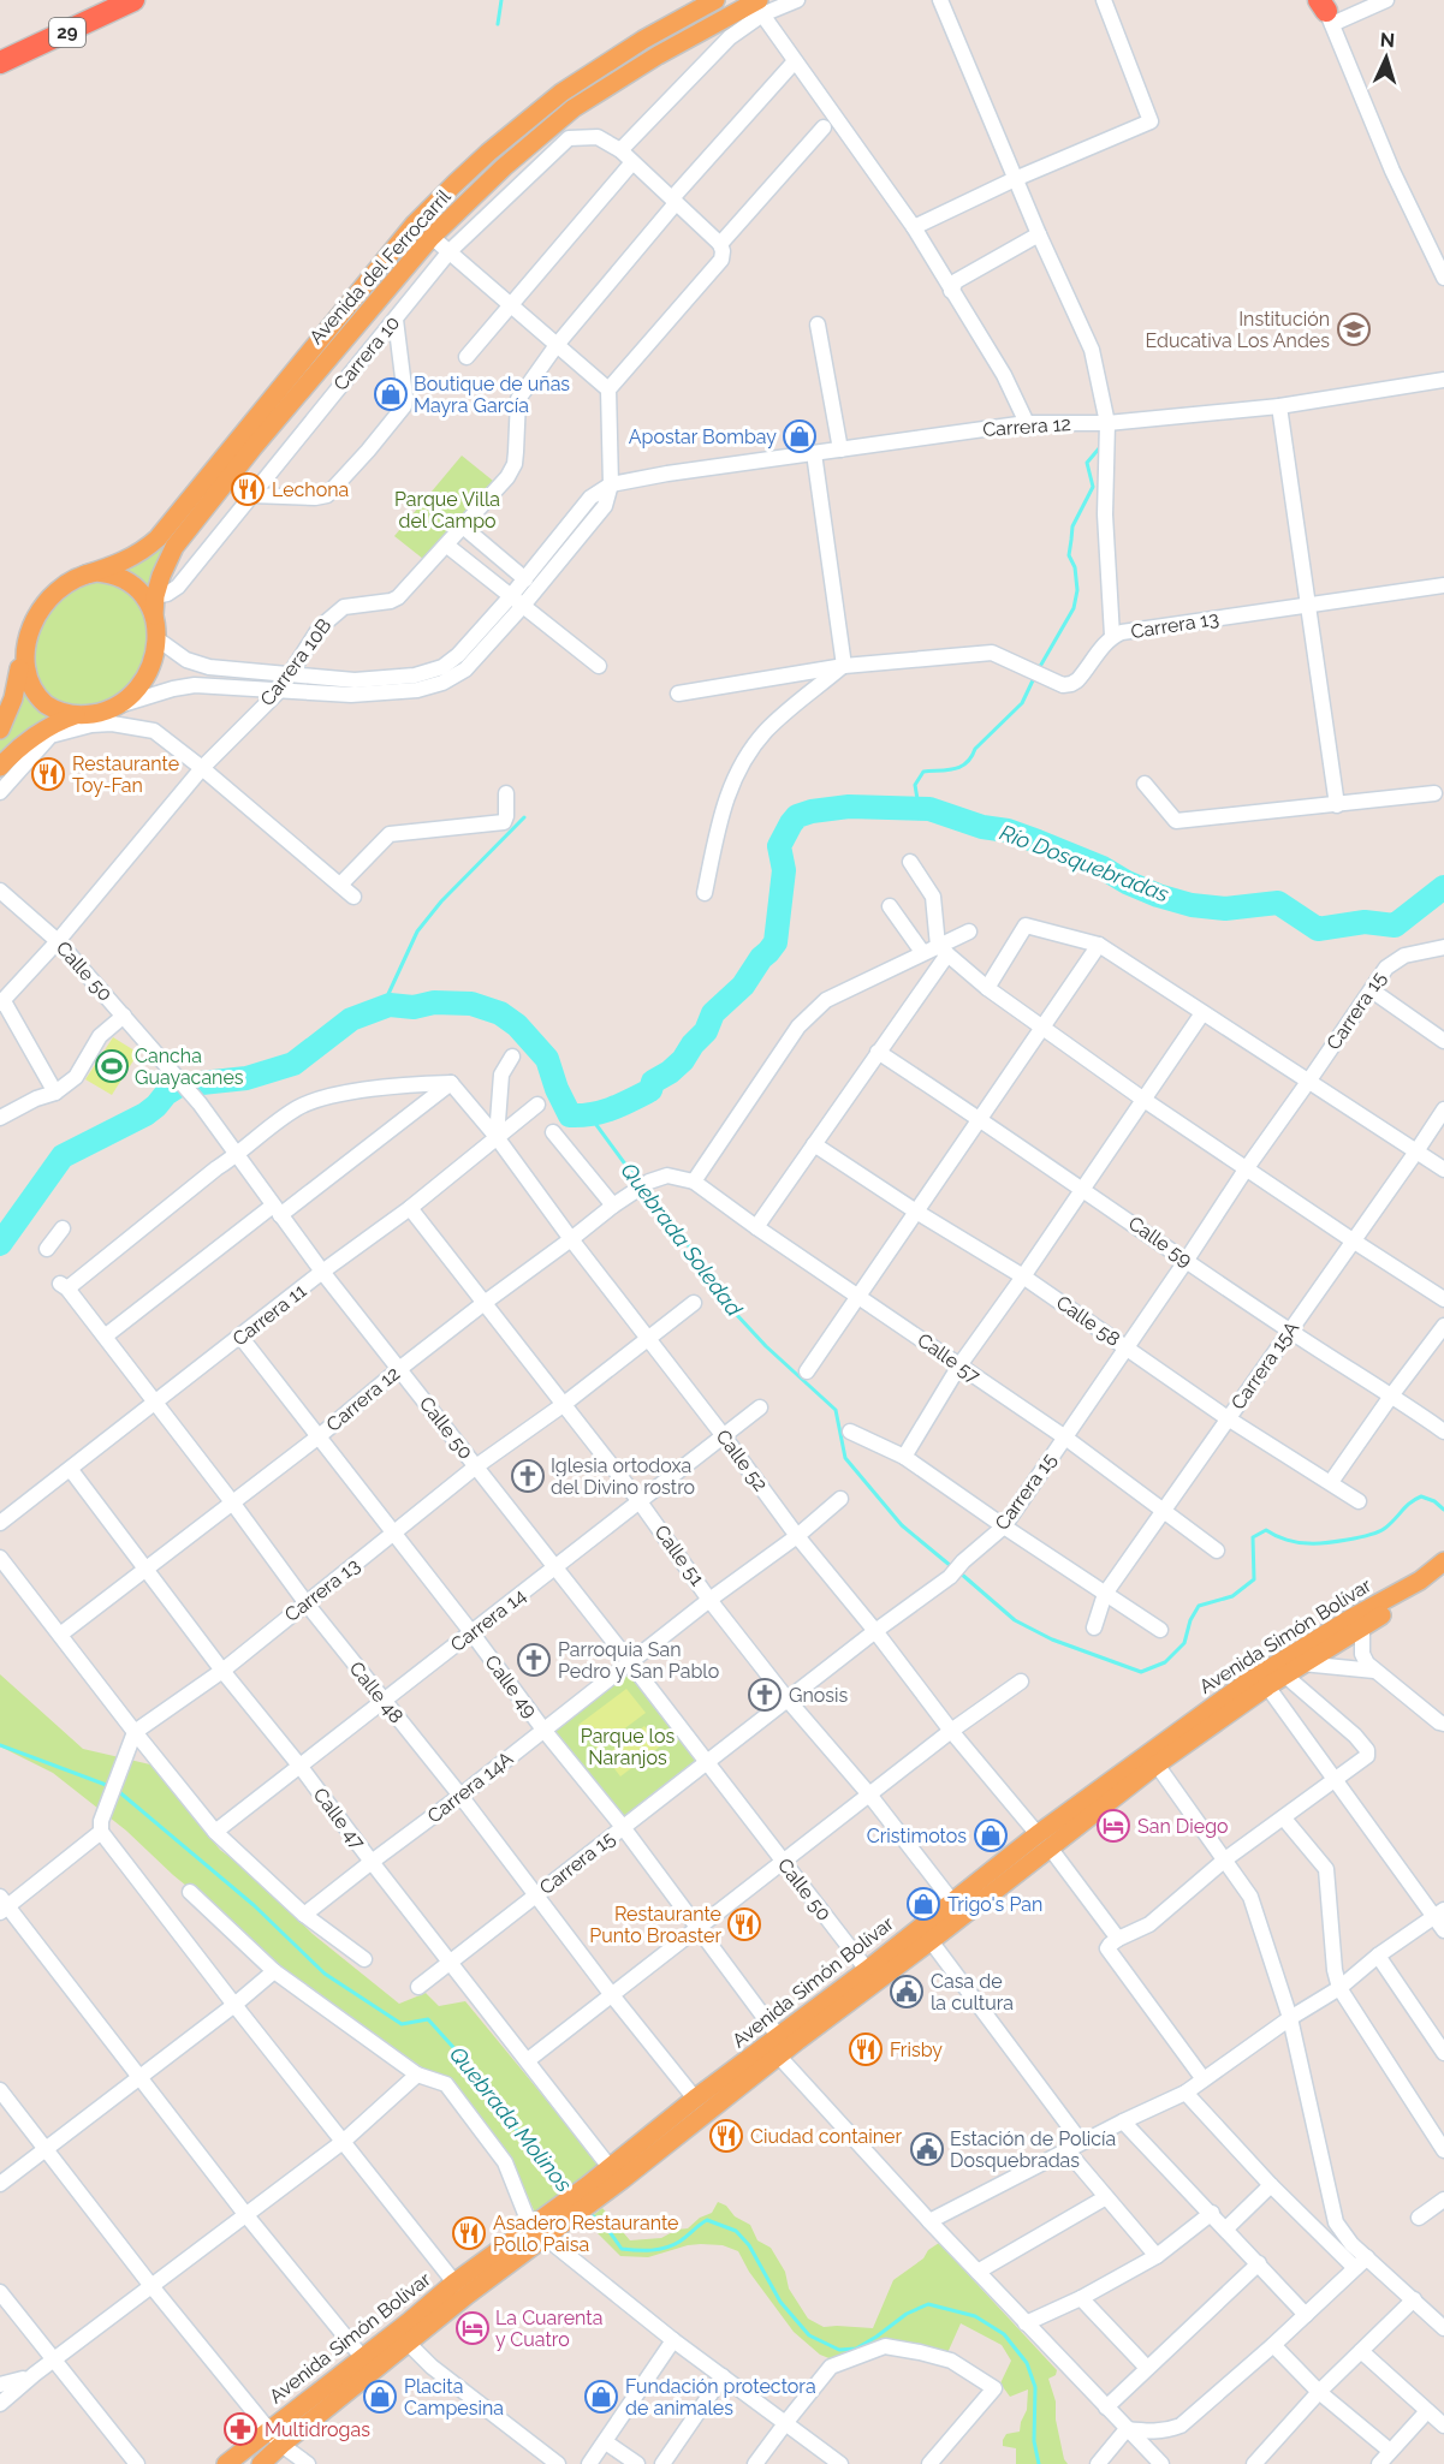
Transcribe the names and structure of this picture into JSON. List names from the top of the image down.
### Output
{
  "streets": {
    "highway": ["29"],
    "main road": ["Avenida del Ferrocarril", "Avenida Simón Bolívar"],
    "street": [
      "Carrera 10",
      "Carrera 12",
      "Carrera 13",
      "Carrera 10B",
      "Calle 50",
      "Carrera 15",
      "Calle 59",
      "Carrera 11",
      "Calle 58",
      "Calle 57",
      "Carrera 15A",
      "Calle 52",
      "Calle 51",
      "Carrera 14",
      "Calle 49",
      "Calle 48",
      "Carrera 14A",
      "Calle 47"
    ]
  },
  "crossings": [
    ["Avenida del Ferrocarril", "Carrera 10"],
    ["Avenida del Ferrocarril", "Carrera 12"],
    ["Carrera 12", "Carrera 10B"],
    ["Carrera 12", "Calle 50"],
    ["Carrera 12", "Calle 57"],
    ["Carrera 12", "Calle 52"],
    ["Carrera 12", "Calle 51"],
    ["Carrera 12", "Calle 49"],
    ["Carrera 12", "Calle 48"],
    ["Carrera 12", "Calle 47"],
    ["Carrera 13", "Calle 50"],
    ["Carrera 13", "Calle 52"],
    ["Carrera 13", "Calle 51"],
    ["Carrera 13", "Calle 49"],
    ["Carrera 13", "Calle 48"],
    ["Carrera 13", "Calle 47"],
    ["Carrera 10B", "Calle 50"],
    ["Calle 50", "Carrera 15"],
    ["Calle 50", "Carrera 11"],
    ["Calle 50", "Carrera 14"],
    ["Calle 50", "Avenida Simón Bolívar"],
    ["Calle 50", "Calle 48"],
    ["Calle 50", "Carrera 14A"],
    ["Carrera 15", "Calle 59"],
    ["Carrera 15", "Calle 58"],
    ["Carrera 15", "Calle 57"],
    ["Carrera 15", "Calle 52"],
    ["Carrera 15", "Calle 51"],
    ["Carrera 15", "Calle 49"],
    ["Carrera 15", "Calle 48"],
    ["Carrera 15", "Calle 47"],
    ["Calle 59", "Carrera 15A"],
    ["Carrera 11", "Calle 52"],
    ["Carrera 11", "Calle 51"],
    ["Carrera 11", "Calle 49"],
    ["Carrera 11", "Calle 48"],
    ["Carrera 11", "Calle 47"],
    ["Calle 58", "Carrera 15A"],
    ["Calle 57", "Carrera 15A"],
    ["Calle 52", "Carrera 14"],
    ["Calle 52", "Avenida Simón Bolívar"],
    ["Calle 52", "Carrera 14A"],
    ["Calle 51", "Carrera 14"],
    ["Calle 51", "Avenida Simón Bolívar"],
    ["Calle 51", "Carrera 14A"],
    ["Carrera 14", "Calle 49"],
    ["Carrera 14", "Calle 48"],
    ["Carrera 14", "Calle 47"],
    ["Avenida Simón Bolívar", "Calle 49"],
    ["Avenida Simón Bolívar", "Calle 48"],
    ["Avenida Simón Bolívar", "Calle 47"],
    ["Calle 49", "Carrera 14A"],
    ["Calle 48", "Carrera 14A"],
    ["Carrera 14A", "Calle 47"]
  ],
  "water": ["Río Dosquebradas", "Quebrada Soledad", "Quebrada Molinos"],
  "parks": ["Parque Villa del Campo", "Parque los Naranjos"],
  "places": {
    "school or university": ["Institución Educativa Los Andes"],
    "shop": [
      "Boutique de uñas Mayra García",
      "Apostar Bombay",
      "Cristimotos",
      "Trigo's Pan",
      "Placita Campesina",
      "Fundación protectora de animales"
    ],
    "restaurant": [
      "Lechona",
      "Restaurante Toy-Fan",
      "Restaurante Punto Broaster",
      "Frisby",
      "Ciudad container",
      "Asadero Restaurante Pollo Paisa"
    ],
    "sports": ["Cancha Guayacanes"],
    "church": ["Iglesia ortodoxa del Divino rostro", "Parroquia San Pedro y San Pablo", "Gnosis"],
    "hotel": ["San Diego", "La Cuarenta y Cuatro"],
    "public building": ["Casa de la cultura", "Estación de Policía Dosquebradas"],
    "pharmacy": ["Multidrogas"]
  },
  "north": "top"
}
